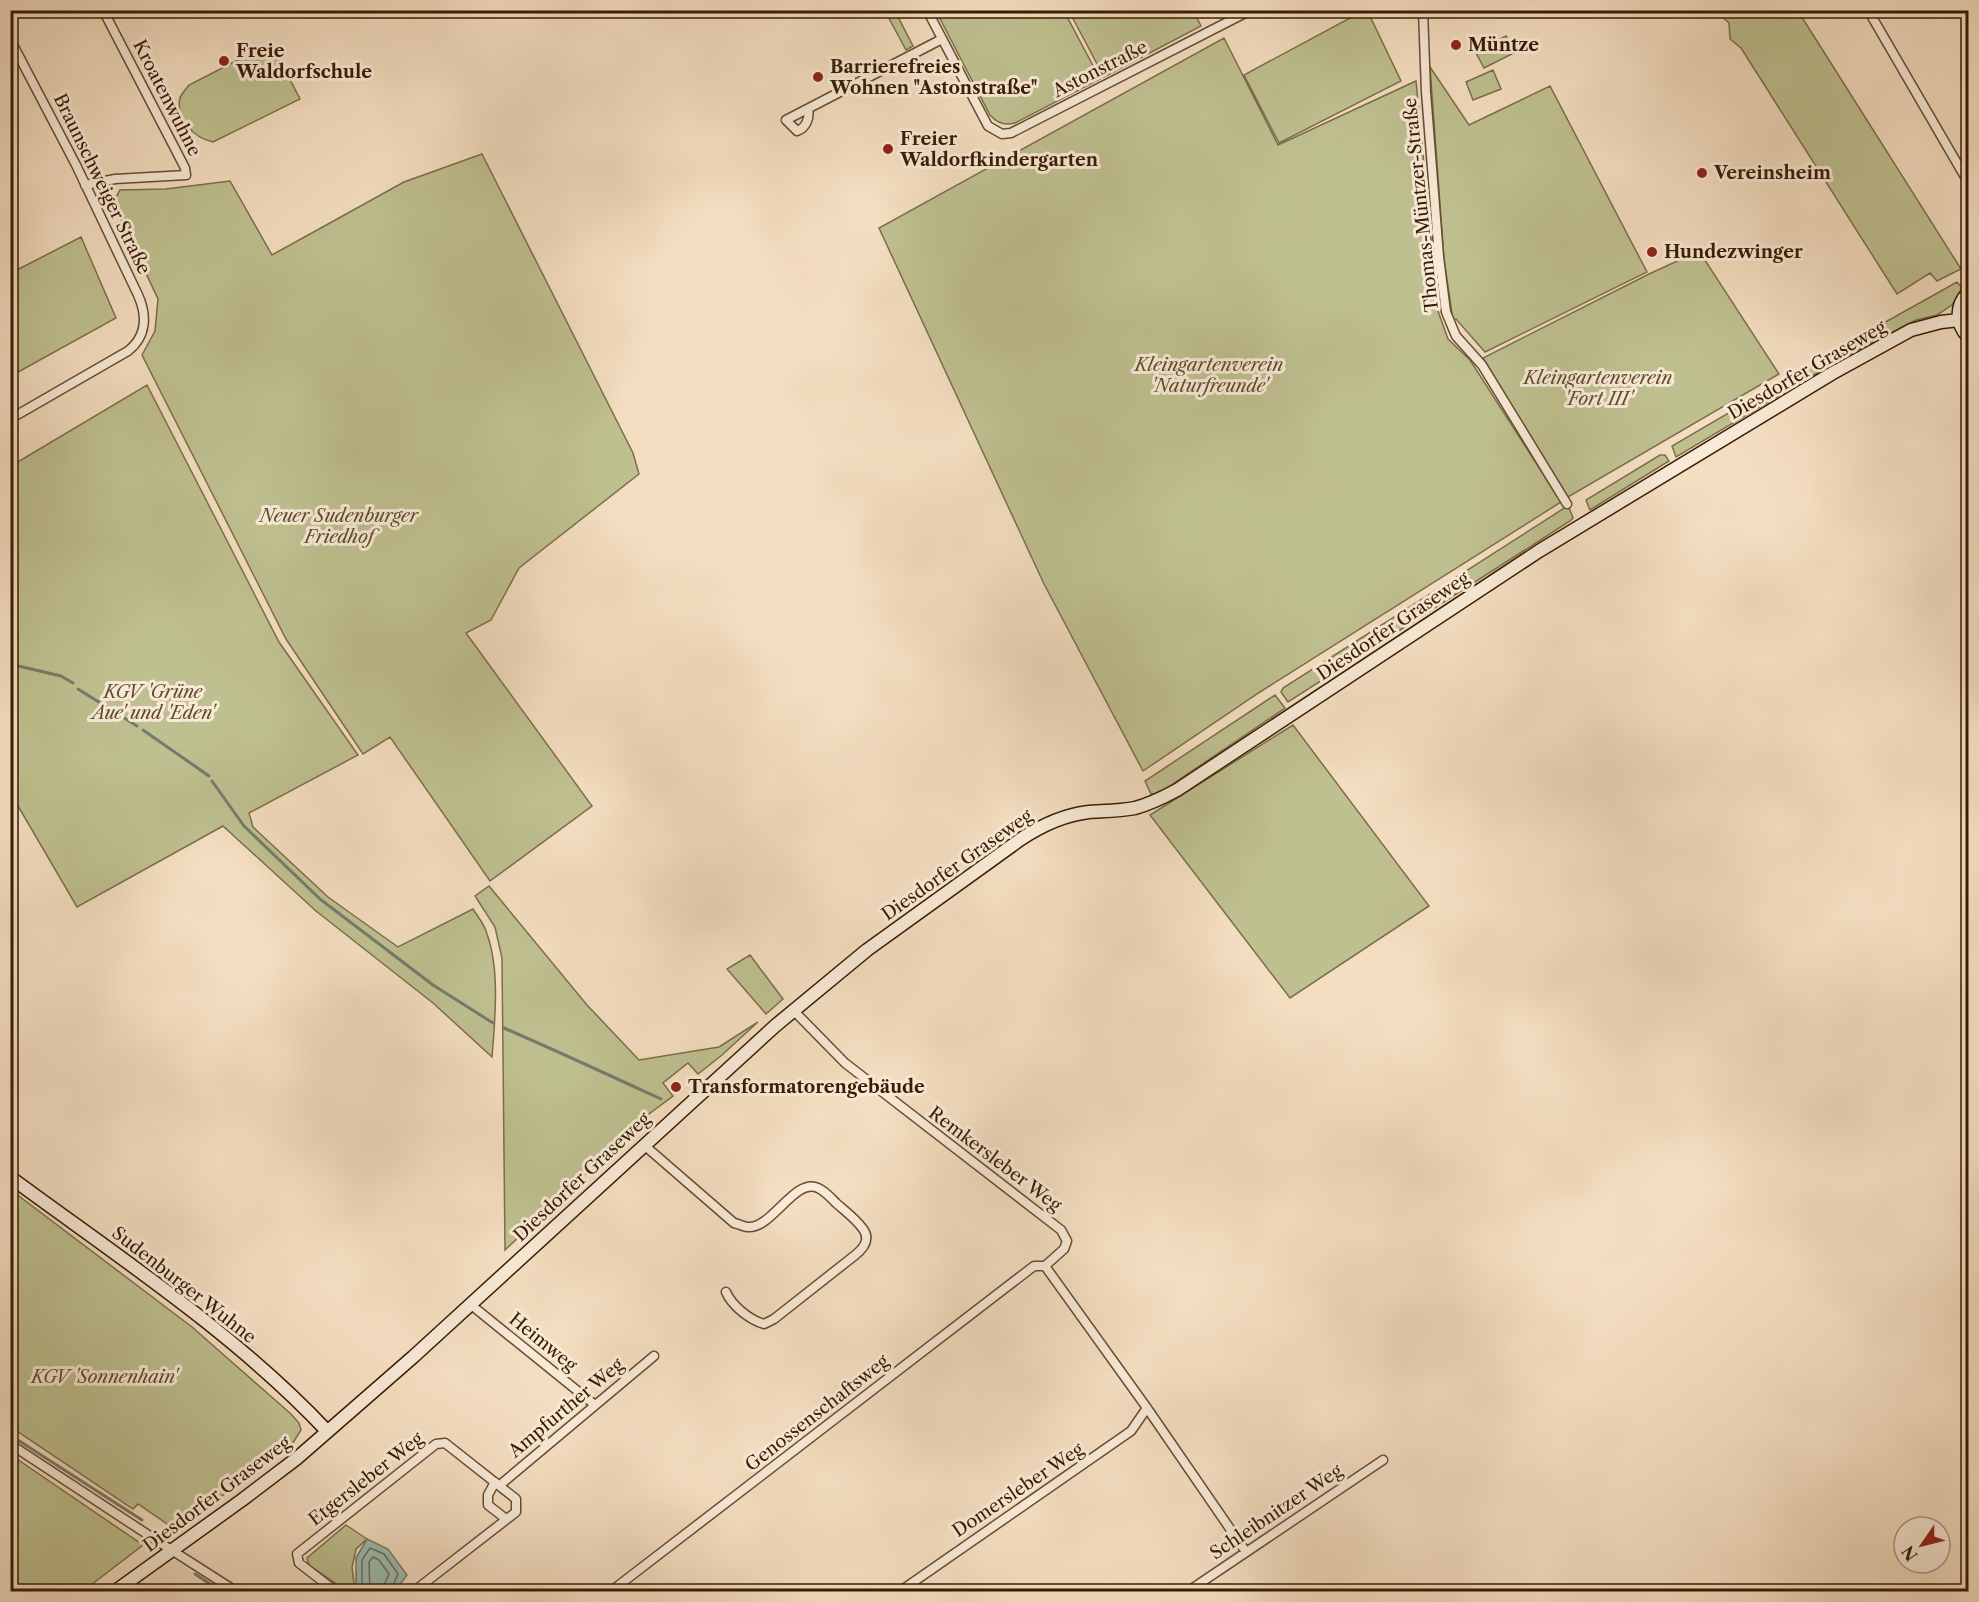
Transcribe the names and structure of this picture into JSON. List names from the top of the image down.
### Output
{
  "streets": {
    "main road": ["Diesdorfer Graseweg", "Sudenburger Wuhne"],
    "street": [
      "Astonstraße",
      "Kroatenwuhne",
      "Braunschweiger Straße",
      "Thomas-Müntzer-Straße",
      "Remkersleber Weg",
      "Heimweg",
      "Ampfurther Weg",
      "Genossenschaftsweg",
      "Etgersleber Weg",
      "Domersleber Weg",
      "Schleibnitzer Weg"
    ]
  },
  "crossings": [
    ["Kroatenwuhne", "Braunschweiger Straße"],
    ["Diesdorfer Graseweg", "Remkersleber Weg"],
    ["Diesdorfer Graseweg", "Sudenburger Wuhne"],
    ["Diesdorfer Graseweg", "Heimweg"],
    ["Remkersleber Weg", "Genossenschaftsweg"],
    ["Heimweg", "Ampfurther Weg"],
    ["Ampfurther Weg", "Etgersleber Weg"]
  ],
  "parks": [
    "Kleingartenverein 'Naturfreunde'",
    "Kleingartenverein 'Fort III'",
    "Neuer Sudenburger Friedhof",
    "KGV 'Grüne Aue' und 'Eden'",
    "KGV 'Sonnenhain'"
  ],
  "places": [
    "Müntze",
    "Freie Waldorfschule",
    "Barrierefreies Wohnen \"Astonstraße\"",
    "Freier Waldorfkindergarten",
    "Vereinsheim",
    "Hundezwinger",
    "Transformatorengebäude"
  ],
  "north": "bottom left"
}
